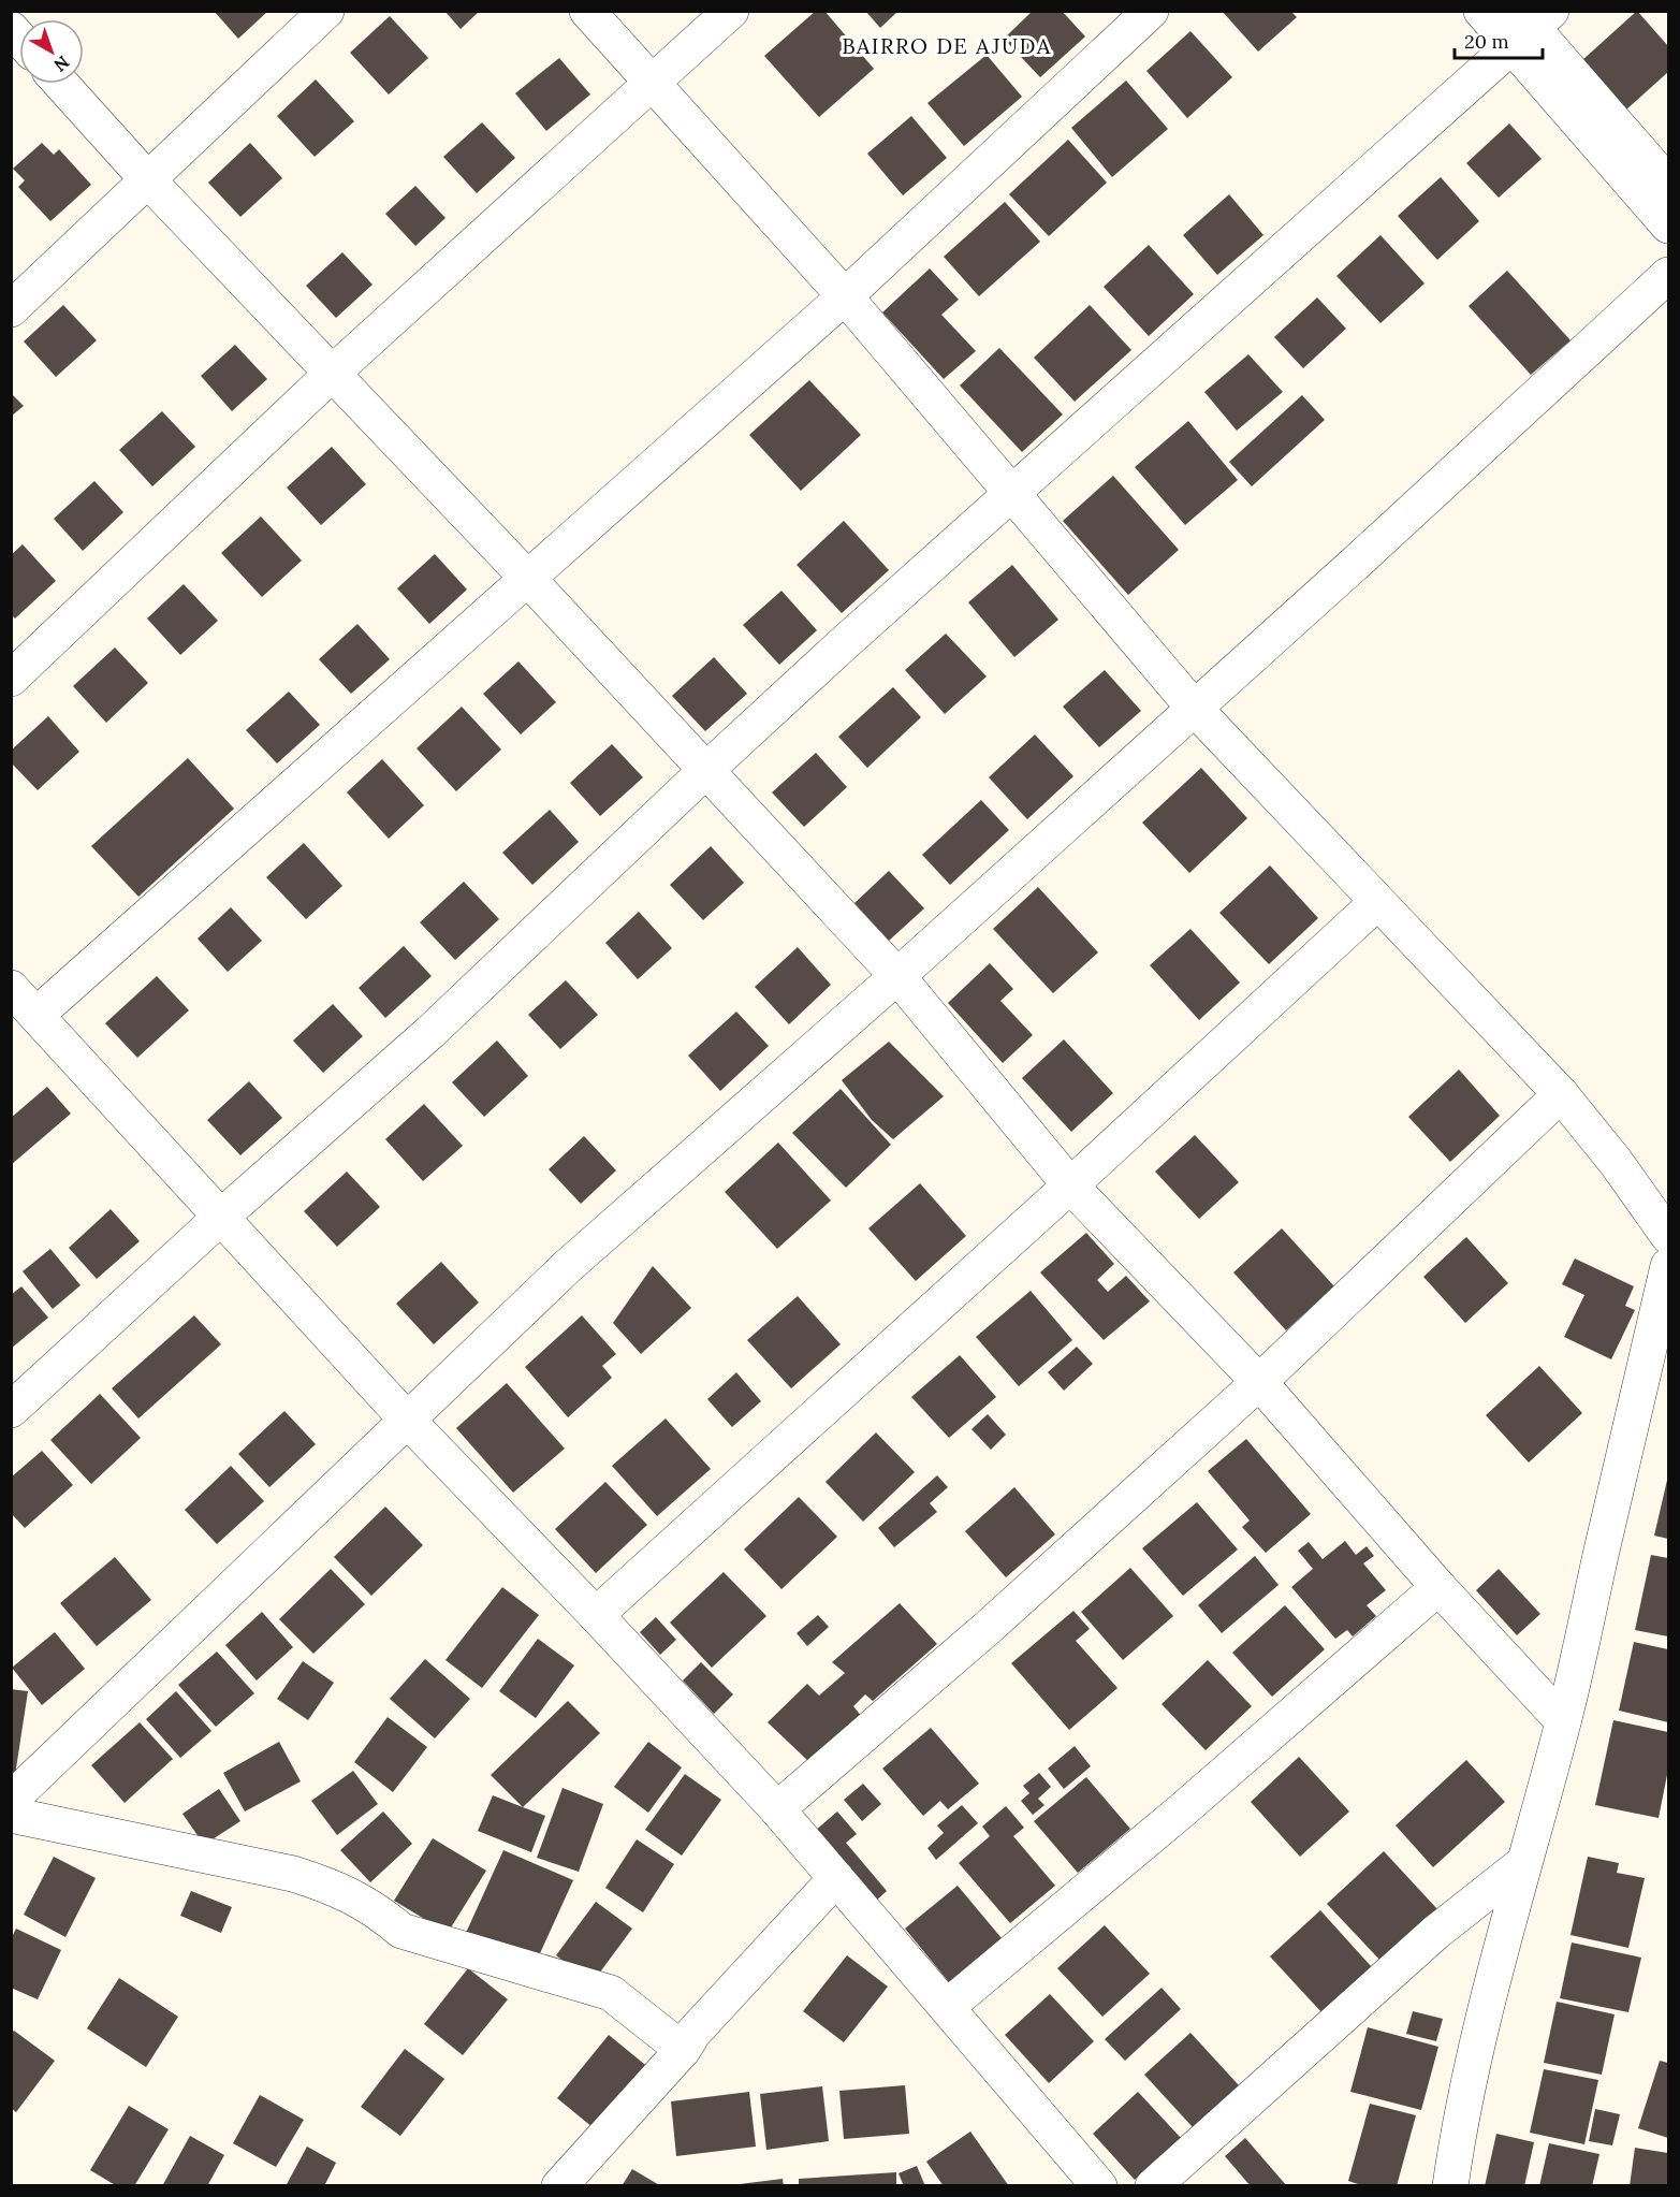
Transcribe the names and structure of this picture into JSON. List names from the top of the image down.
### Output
{
  "districts": ["BAIRRO DE AJUDA"],
  "scale_bar": "20 m",
  "north": "bottom right"
}
